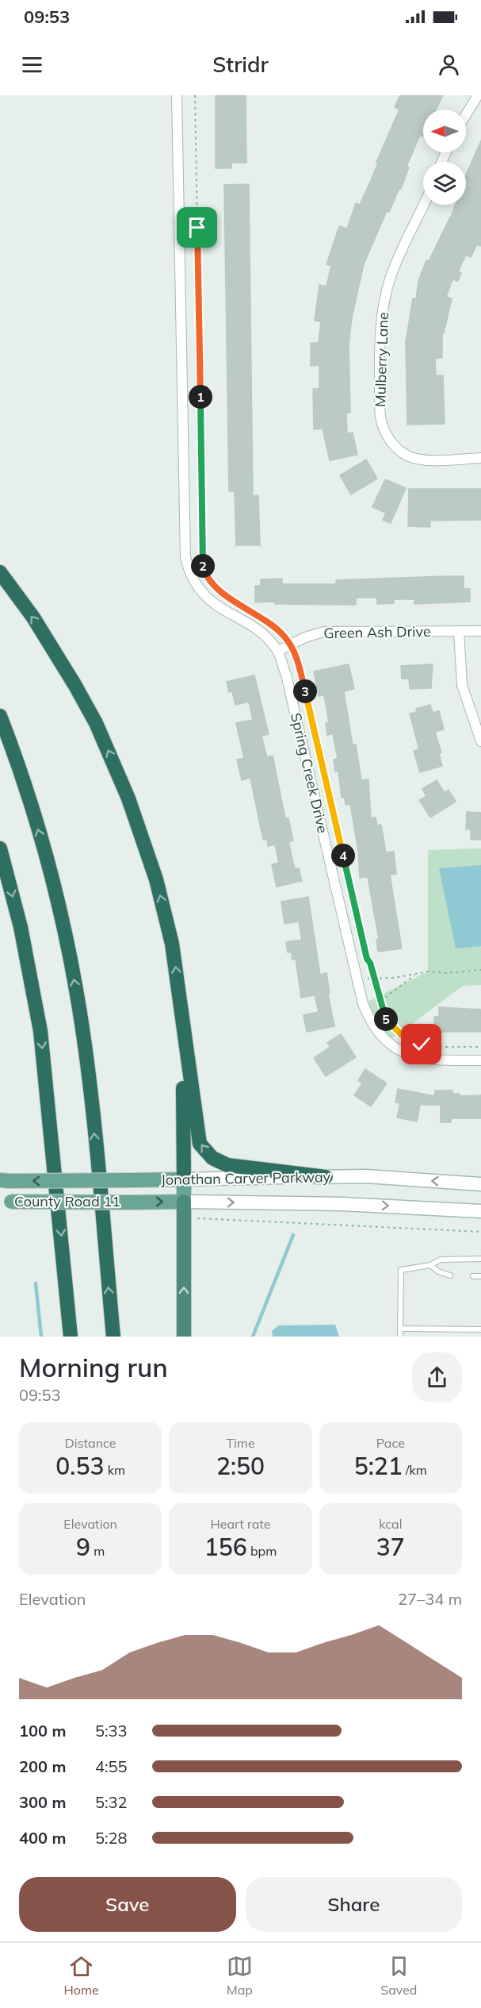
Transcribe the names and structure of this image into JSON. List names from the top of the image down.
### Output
{
  "streets": {
    "main road": ["Jonathan Carver Parkway", "County Road 11"],
    "street": ["Mulberry Lane", "Green Ash Drive", "Spring Creek Drive"]
  },
  "crossings": [
    ["Green Ash Drive", "Spring Creek Drive"],
    ["Jonathan Carver Parkway", "County Road 11"]
  ],
  "north": "left",
  "page": {
    "status": "09:53",
    "header": "Stridr",
    "pins": [
      "1",
      "2",
      "3",
      "4",
      "5"
    ],
    "heading": ["Morning run", "09:53"],
    "stats": [
      ["Distance", "0.53 km"],
      ["Time", "2:50"],
      ["Pace", "5:21 /km"],
      ["Elevation", "9 m"],
      ["Heart rate", "156 bpm"],
      ["kcal", "37"]
    ],
    "chart": ["Elevation", "27–34 m"],
    "list": [
      {
        "name": "100 m",
        "note": "5:33"
      },
      {
        "name": "200 m",
        "note": "4:55"
      },
      {
        "name": "300 m",
        "note": "5:32"
      },
      {
        "name": "400 m",
        "note": "5:28"
      }
    ],
    "buttons": ["Save", "Share"],
    "tabs": ["Home", "Map", "Saved"]
  }
}
